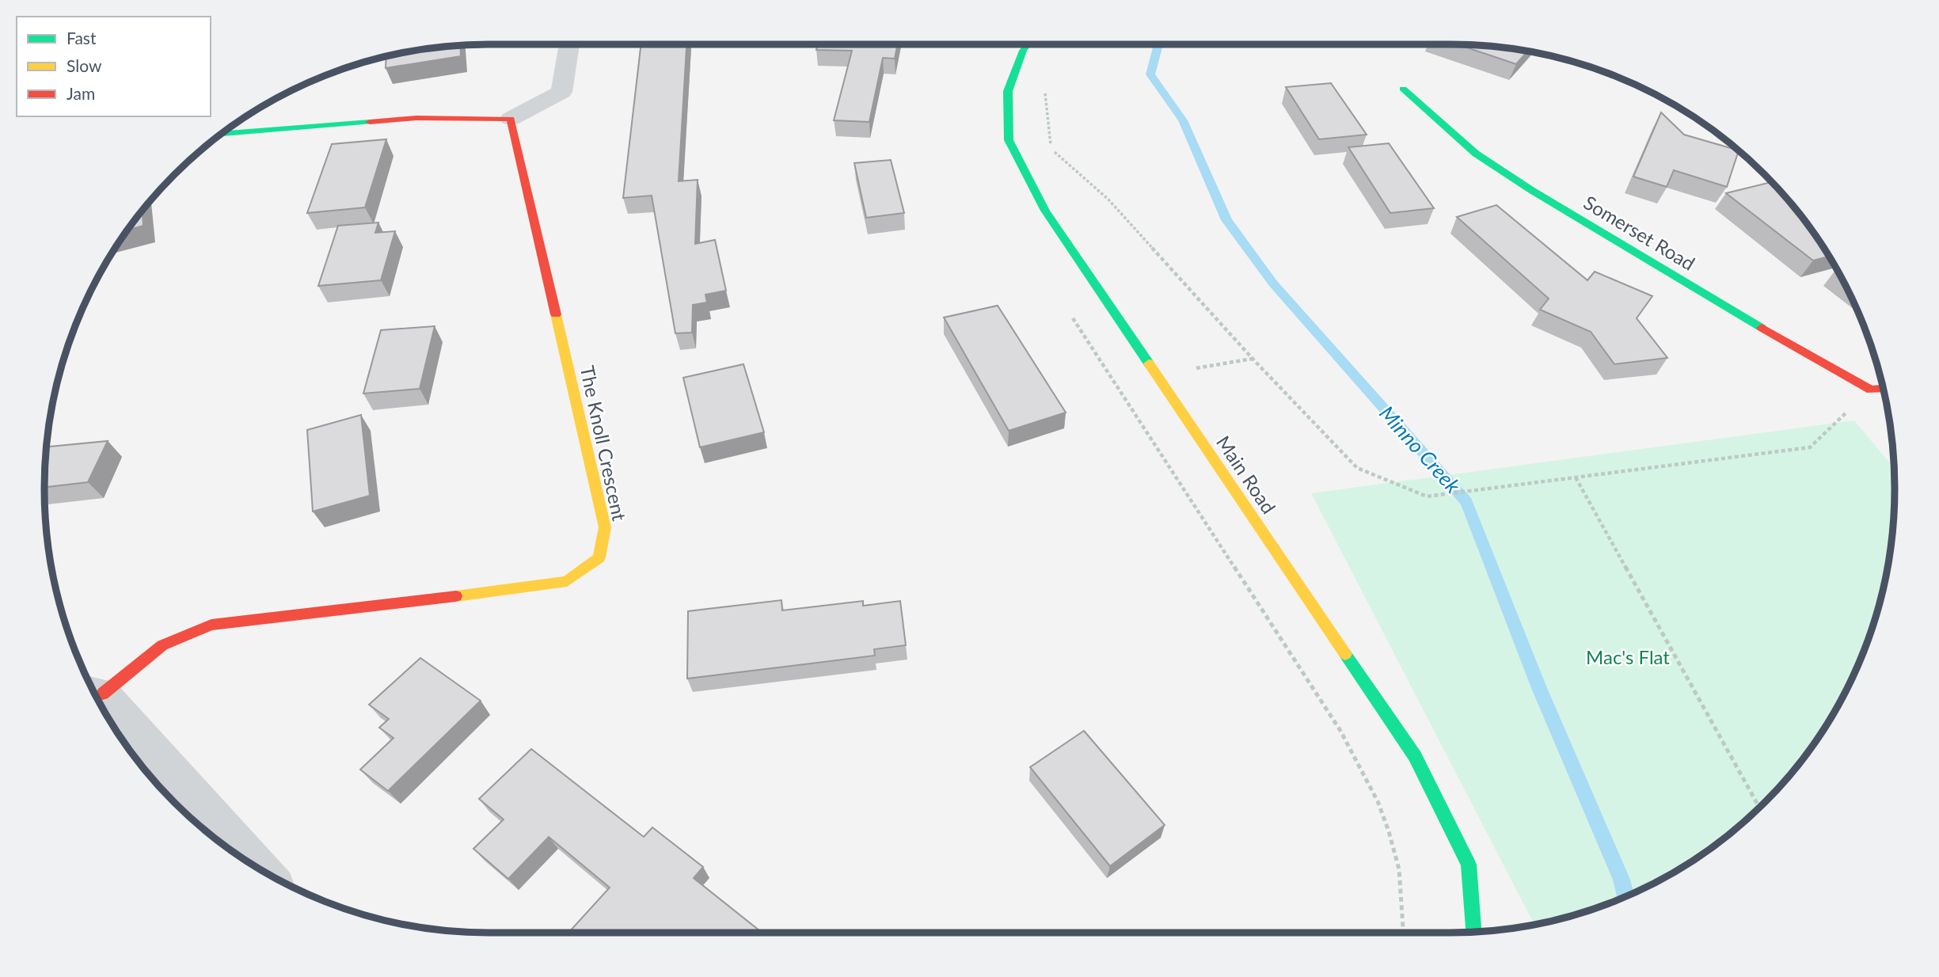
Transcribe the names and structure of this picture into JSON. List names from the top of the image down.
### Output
{
  "streets": {
    "street": ["Somerset Road", "The Knoll Crescent", "Main Road"]
  },
  "water": ["Minno Creek"],
  "parks": ["Mac's Flat"],
  "legend": ["Fast", "Slow", "Jam"]
}
